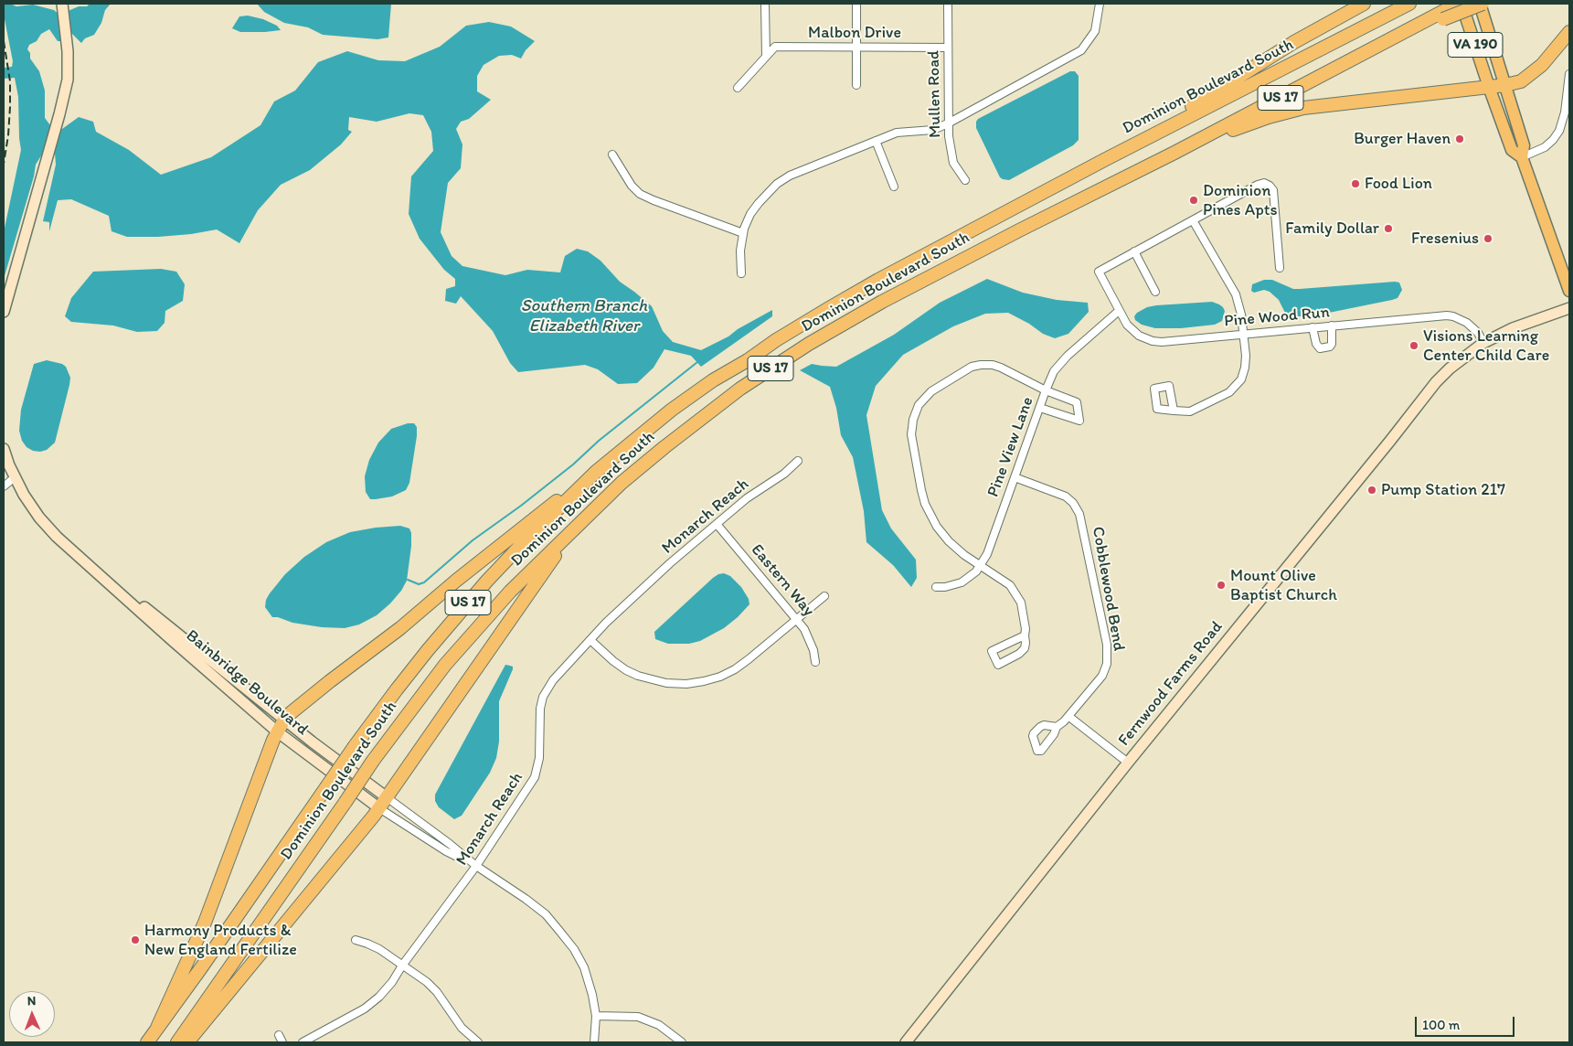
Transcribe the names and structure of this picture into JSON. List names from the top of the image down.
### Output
{
  "streets": {
    "highway": ["Dominion Boulevard South", "US 17"],
    "main road": ["VA 190", "Bainbridge Boulevard", "Fernwood Farms Road"],
    "street": [
      "Malbon Drive",
      "Mullen Road",
      "Pine Wood Run",
      "Pine View Lane",
      "Monarch Reach",
      "Eastern Way",
      "Cobblewood Bend"
    ]
  },
  "crossings": [
    ["Malbon Drive", "Mullen Road"],
    ["Pine Wood Run", "Pine View Lane"],
    ["Pine Wood Run", "Fernwood Farms Road"],
    ["Pine View Lane", "Cobblewood Bend"],
    ["Monarch Reach", "Eastern Way"]
  ],
  "water": ["Southern Branch Elizabeth River"],
  "places": [
    "Burger Haven",
    "Food Lion",
    "Dominion Pines Apts",
    "Family Dollar",
    "Fresenius",
    "Visions Learning Center Child Care",
    "Pump Station 217",
    "Mount Olive Baptist Church",
    "Harmony Products & New England Fertilize"
  ],
  "scale_bar": "100 m",
  "north": "top"
}
